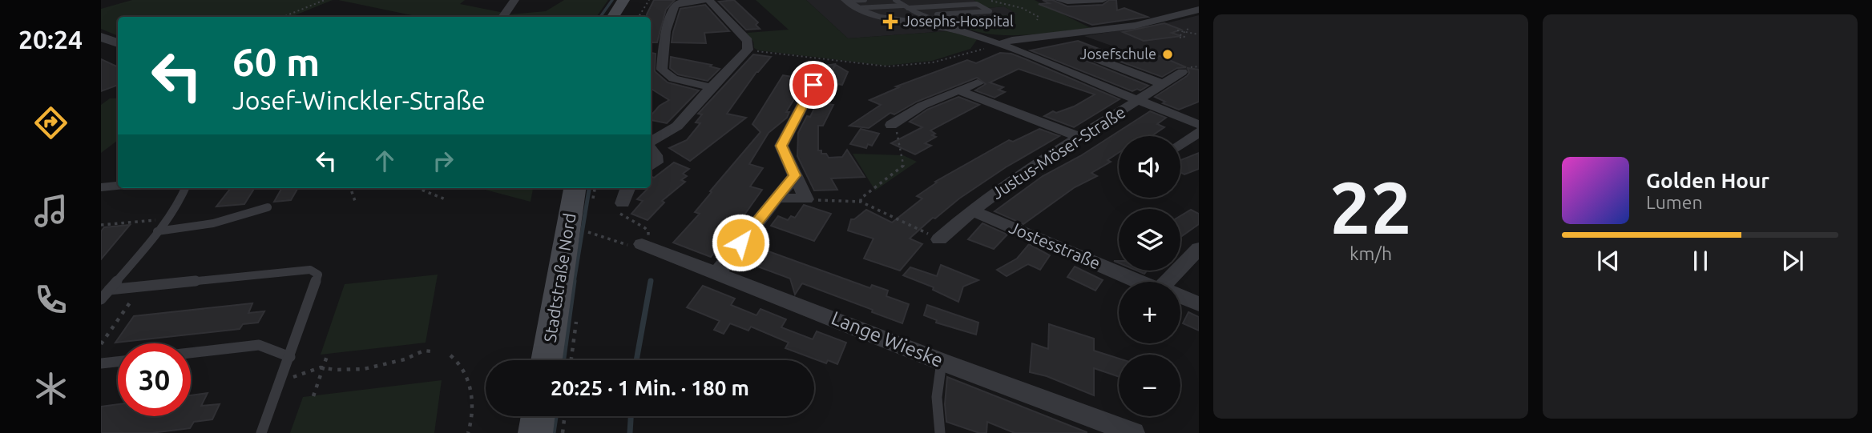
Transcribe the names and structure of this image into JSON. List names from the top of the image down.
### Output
{
  "streets": {
    "main road": ["Stadtstraße Nord"],
    "street": ["Justus-Möser-Straße", "Jostesstraße", "Lange Wieske"]
  },
  "crossings": [
    ["Justus-Möser-Straße", "Jostesstraße"]
  ],
  "places": {
    "health": ["Josephs-Hospital"],
    "other": ["Josefschule"]
  },
  "page": {
    "tabs": "20:24",
    "tile": ["22", "km/h"],
    "turn": ["60 m", "Josef-Winckler-Straße"],
    "map_buttons": ["+", "−"],
    "song": ["Golden Hour", "Lumen"],
    "limit": "30",
    "trip": "20:25 · 1 Min. · 180 m"
  }
}
